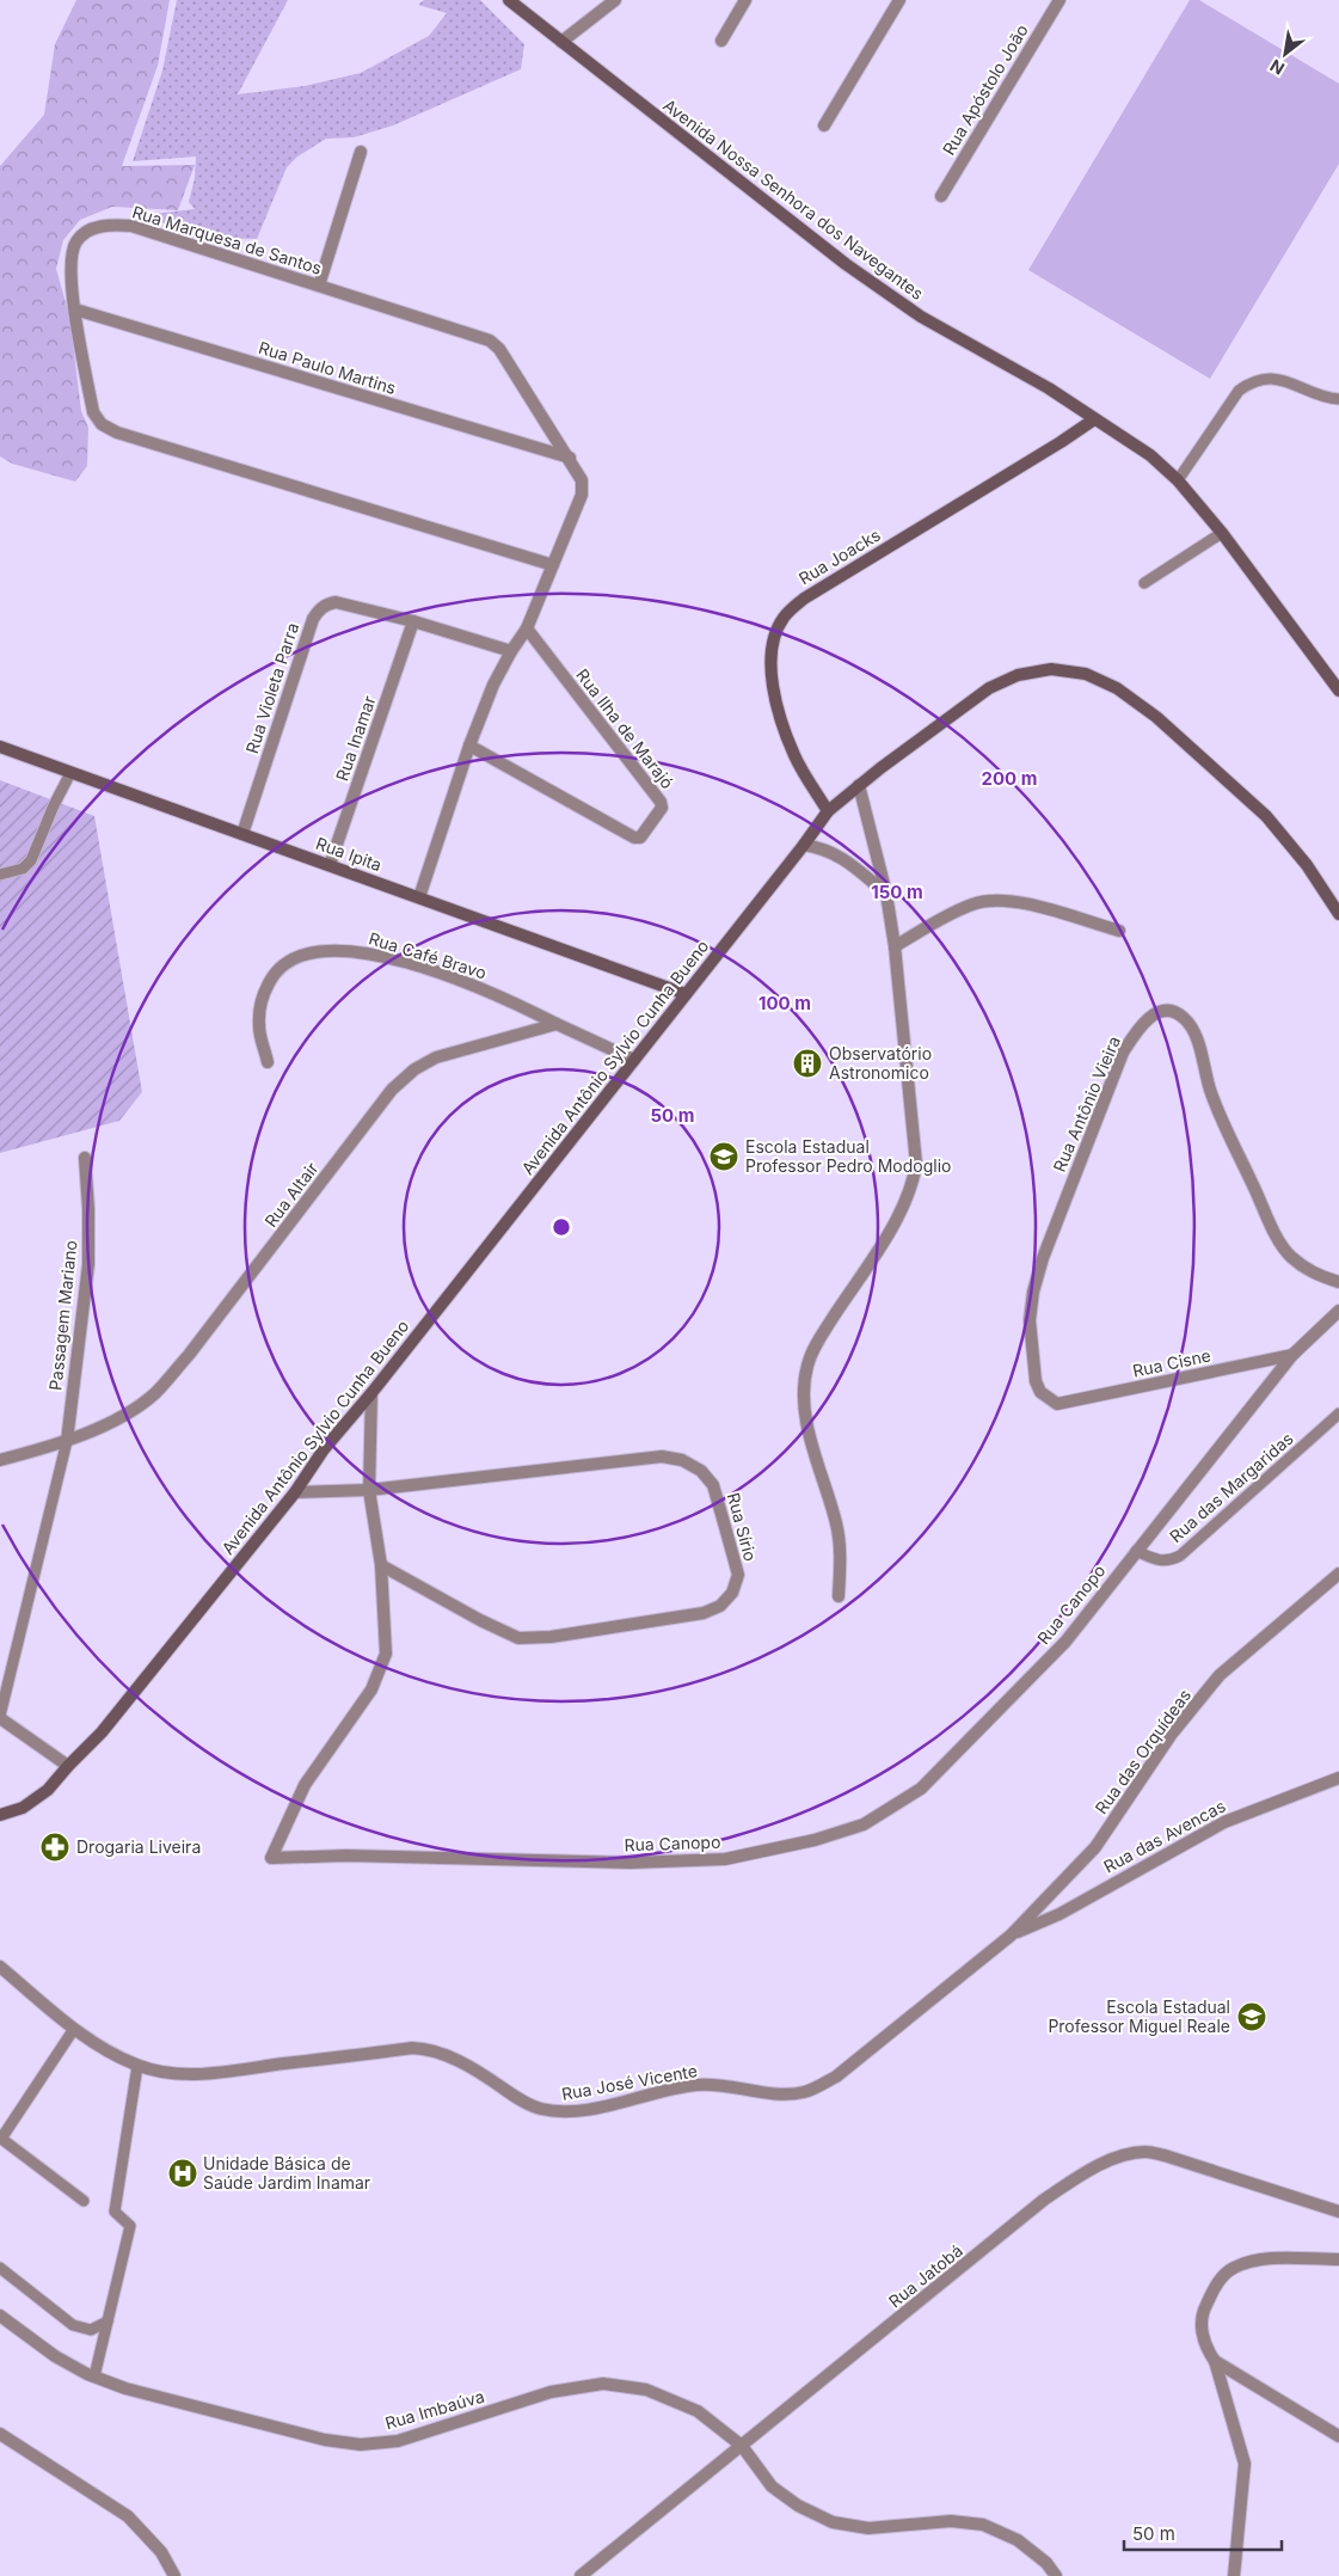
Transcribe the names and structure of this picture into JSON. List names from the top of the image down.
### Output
{
  "streets": {
    "main road": [
      "Avenida Nossa Senhora dos Navegantes",
      "Rua Joacks",
      "Rua Ipita",
      "Avenida Antônio Sylvio Cunha Bueno"
    ],
    "street": [
      "Rua Apóstolo João",
      "Rua Marquesa de Santos",
      "Rua Paulo Martins",
      "Rua Violeta Parra",
      "Rua Ilha de Marajó",
      "Rua Inamar",
      "Rua Café Bravo",
      "Rua Antônio Vieira",
      "Rua Altair",
      "Passagem Mariano",
      "Rua Cisne",
      "Rua Sírio",
      "Rua Canopo",
      "Rua das Orquídeas",
      "Rua das Avencas",
      "Rua José Vicente",
      "Rua Jatobá",
      "Rua Imbaúva"
    ],
    "lane": ["Rua das Margaridas"]
  },
  "crossings": [
    ["Avenida Nossa Senhora dos Navegantes", "Rua Joacks"],
    ["Rua Marquesa de Santos", "Rua Paulo Martins"],
    ["Rua Marquesa de Santos", "Rua Violeta Parra"],
    ["Rua Marquesa de Santos", "Rua Ilha de Marajó"],
    ["Rua Marquesa de Santos", "Rua Ipita"],
    ["Rua Joacks", "Avenida Antônio Sylvio Cunha Bueno"],
    ["Rua Violeta Parra", "Rua Inamar"],
    ["Rua Violeta Parra", "Rua Ipita"],
    ["Rua Inamar", "Rua Ipita"],
    ["Rua Ipita", "Avenida Antônio Sylvio Cunha Bueno"],
    ["Rua Café Bravo", "Rua Altair"],
    ["Avenida Antônio Sylvio Cunha Bueno", "Rua Sírio"],
    ["Avenida Antônio Sylvio Cunha Bueno", "Rua Canopo"],
    ["Rua Antônio Vieira", "Rua Cisne"],
    ["Rua Altair", "Passagem Mariano"],
    ["Rua Cisne", "Rua Canopo"],
    ["Rua das Margaridas", "Rua Canopo"],
    ["Rua Sírio", "Rua Canopo"],
    ["Rua das Orquídeas", "Rua das Avencas"],
    ["Rua das Orquídeas", "Rua José Vicente"],
    ["Rua das Avencas", "Rua José Vicente"],
    ["Rua Jatobá", "Rua Imbaúva"]
  ],
  "places": {
    "building": ["Observatório Astronomico"],
    "school or university": ["Escola Estadual Professor Pedro Modoglio", "Escola Estadual Professor Miguel Reale"],
    "pharmacy": ["Drogaria Liveira"],
    "hospital": ["Unidade Básica de Saúde Jardim Inamar"]
  },
  "scale_bar": "50 m",
  "north": "bottom left",
  "rings": [
    "200 m",
    "150 m",
    "100 m",
    "50 m"
  ]
}
